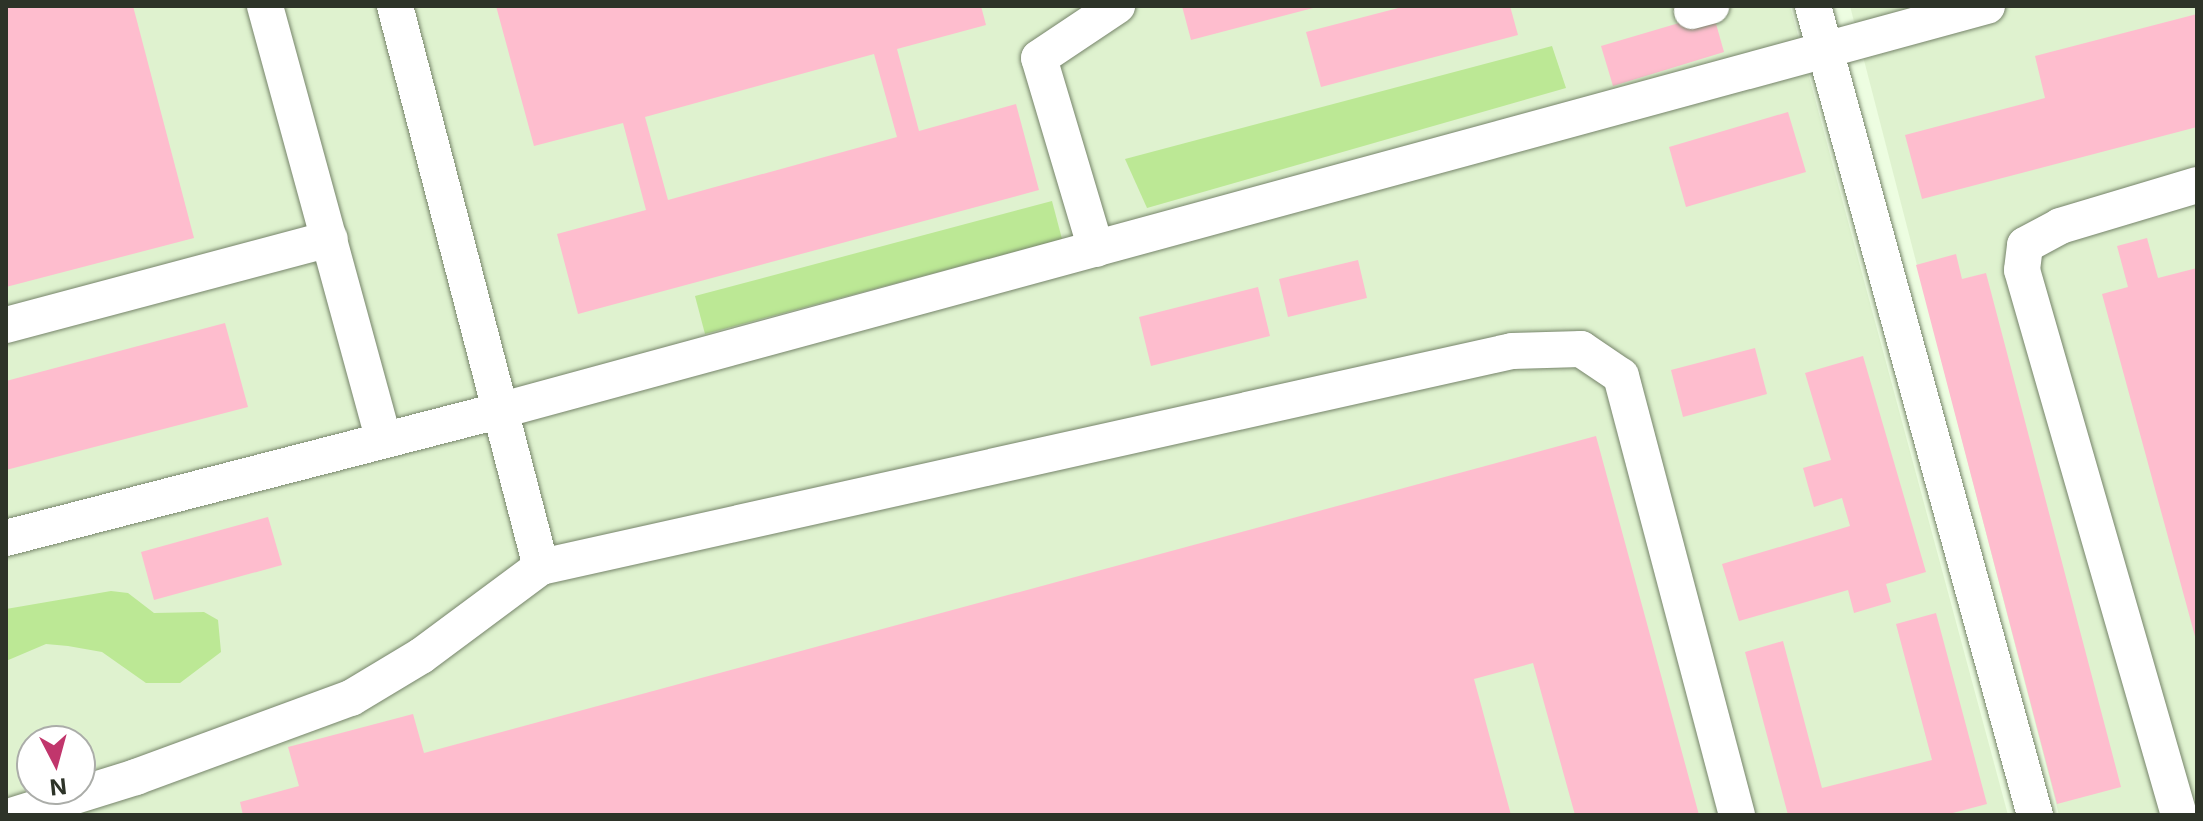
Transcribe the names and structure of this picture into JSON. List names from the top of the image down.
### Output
{
  "north": "bottom"
}
